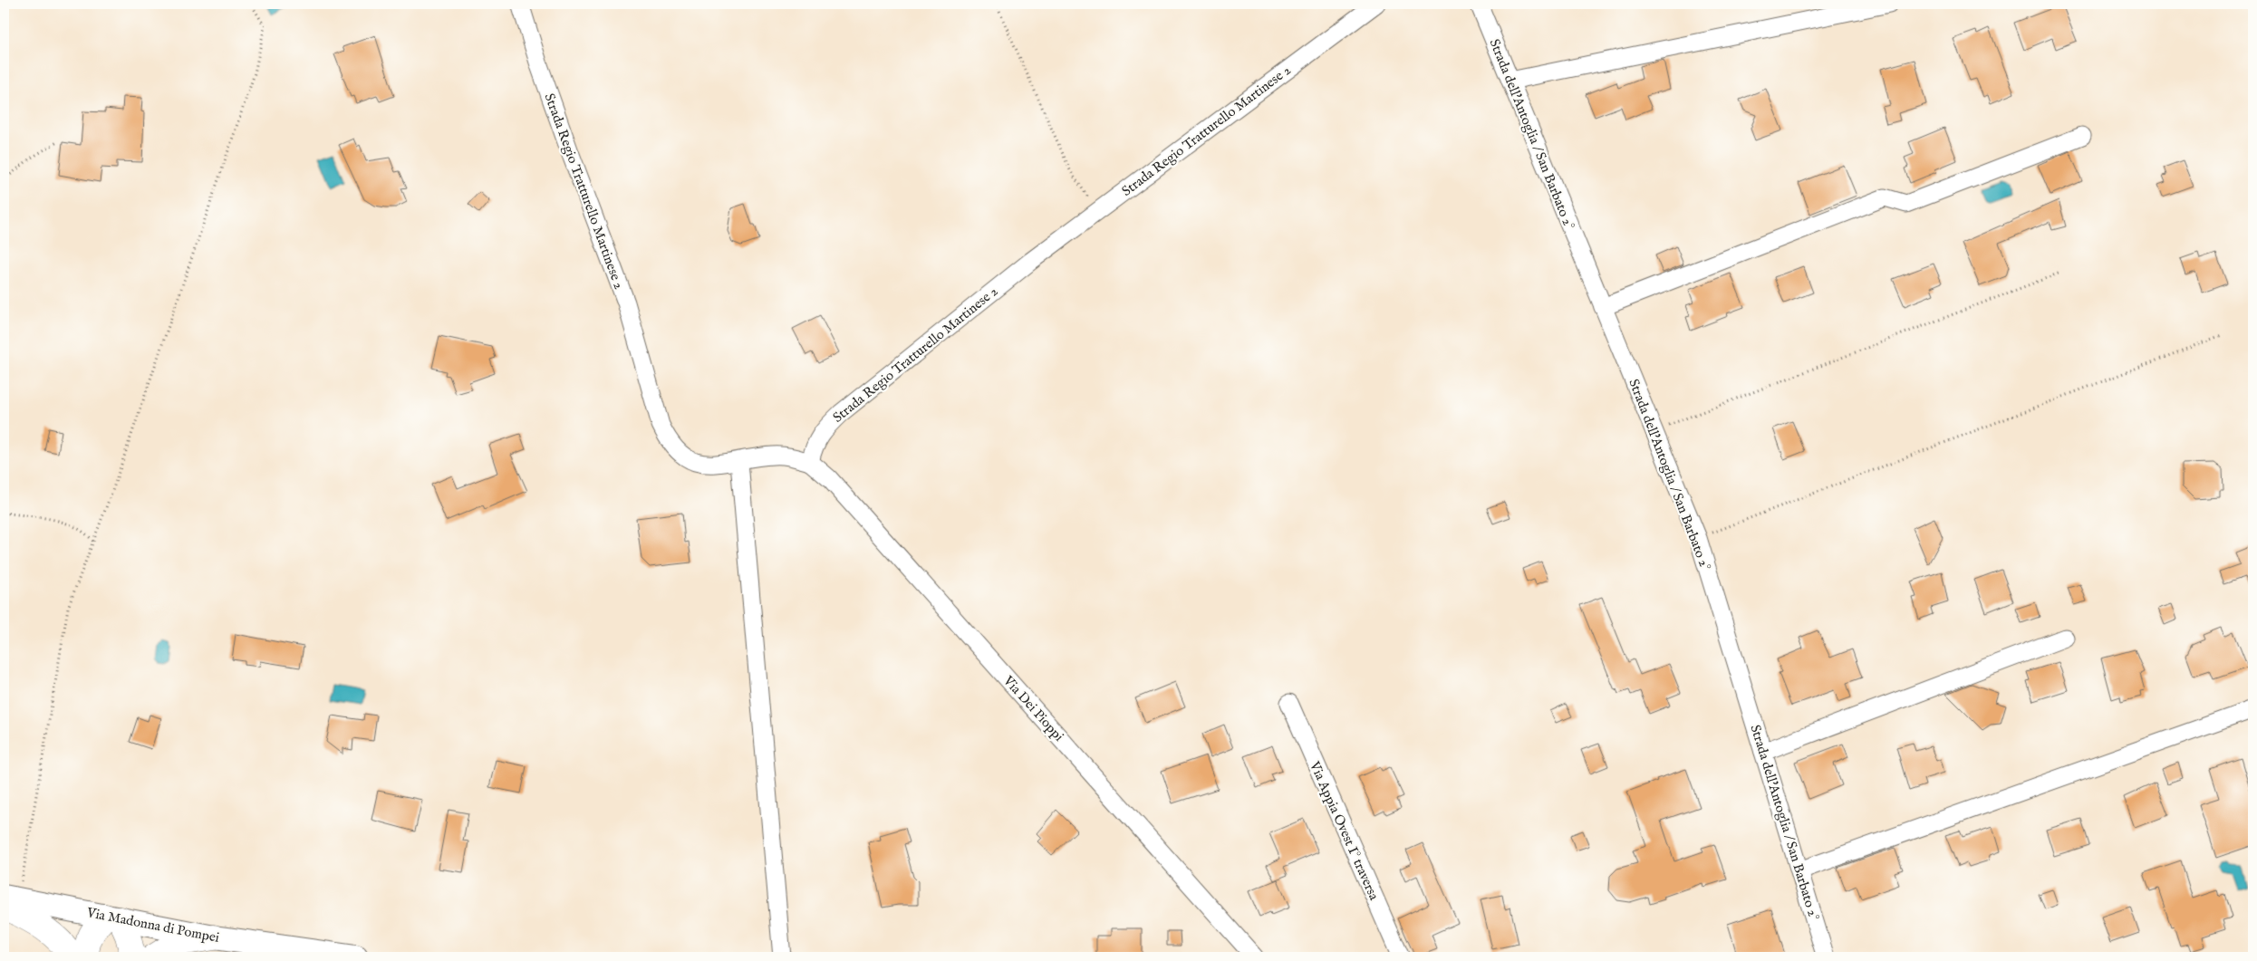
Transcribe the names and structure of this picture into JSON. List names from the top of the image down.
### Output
{
  "streets": {
    "street": [
      "Strada Regio Tratturello Martinese 2",
      "Strada dell'Antoglia / San Barbato 2°",
      "Via Dei Pioppi",
      "Via Appia Ovest I° traversa",
      "Via Madonna di Pompei"
    ]
  },
  "crossings": [
    ["Strada Regio Tratturello Martinese 2", "Via Dei Pioppi"]
  ]
}
